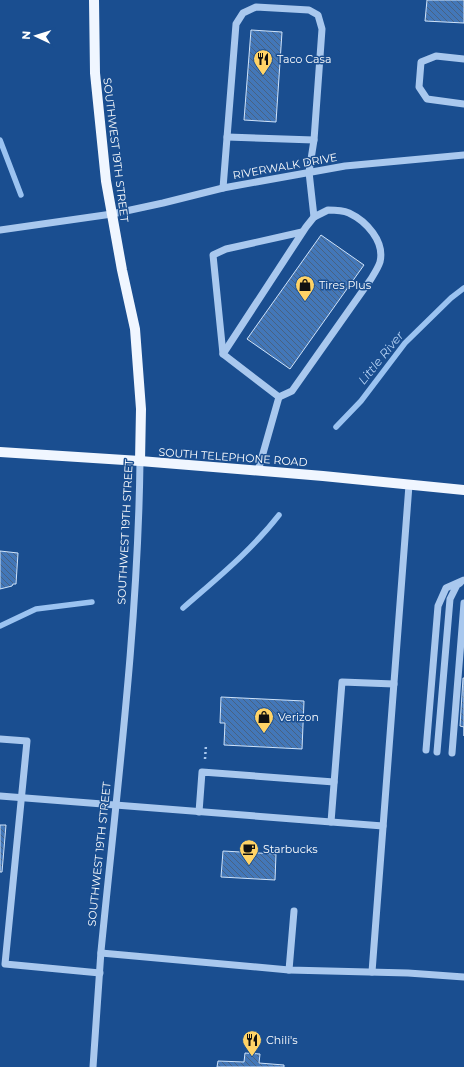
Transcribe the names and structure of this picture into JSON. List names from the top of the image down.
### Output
{
  "streets": {
    "main road": ["SOUTHWEST 19TH STREET", "SOUTH TELEPHONE ROAD"],
    "street": ["RIVERWALK DRIVE"]
  },
  "crossings": [
    ["SOUTHWEST 19TH STREET", "RIVERWALK DRIVE"],
    ["SOUTHWEST 19TH STREET", "SOUTH TELEPHONE ROAD"]
  ],
  "water": ["Little River"],
  "places": {
    "restaurant": ["Taco Casa", "Chili's"],
    "shop": ["Tires Plus", "Verizon"],
    "cafe": ["Starbucks"]
  },
  "north": "left"
}
